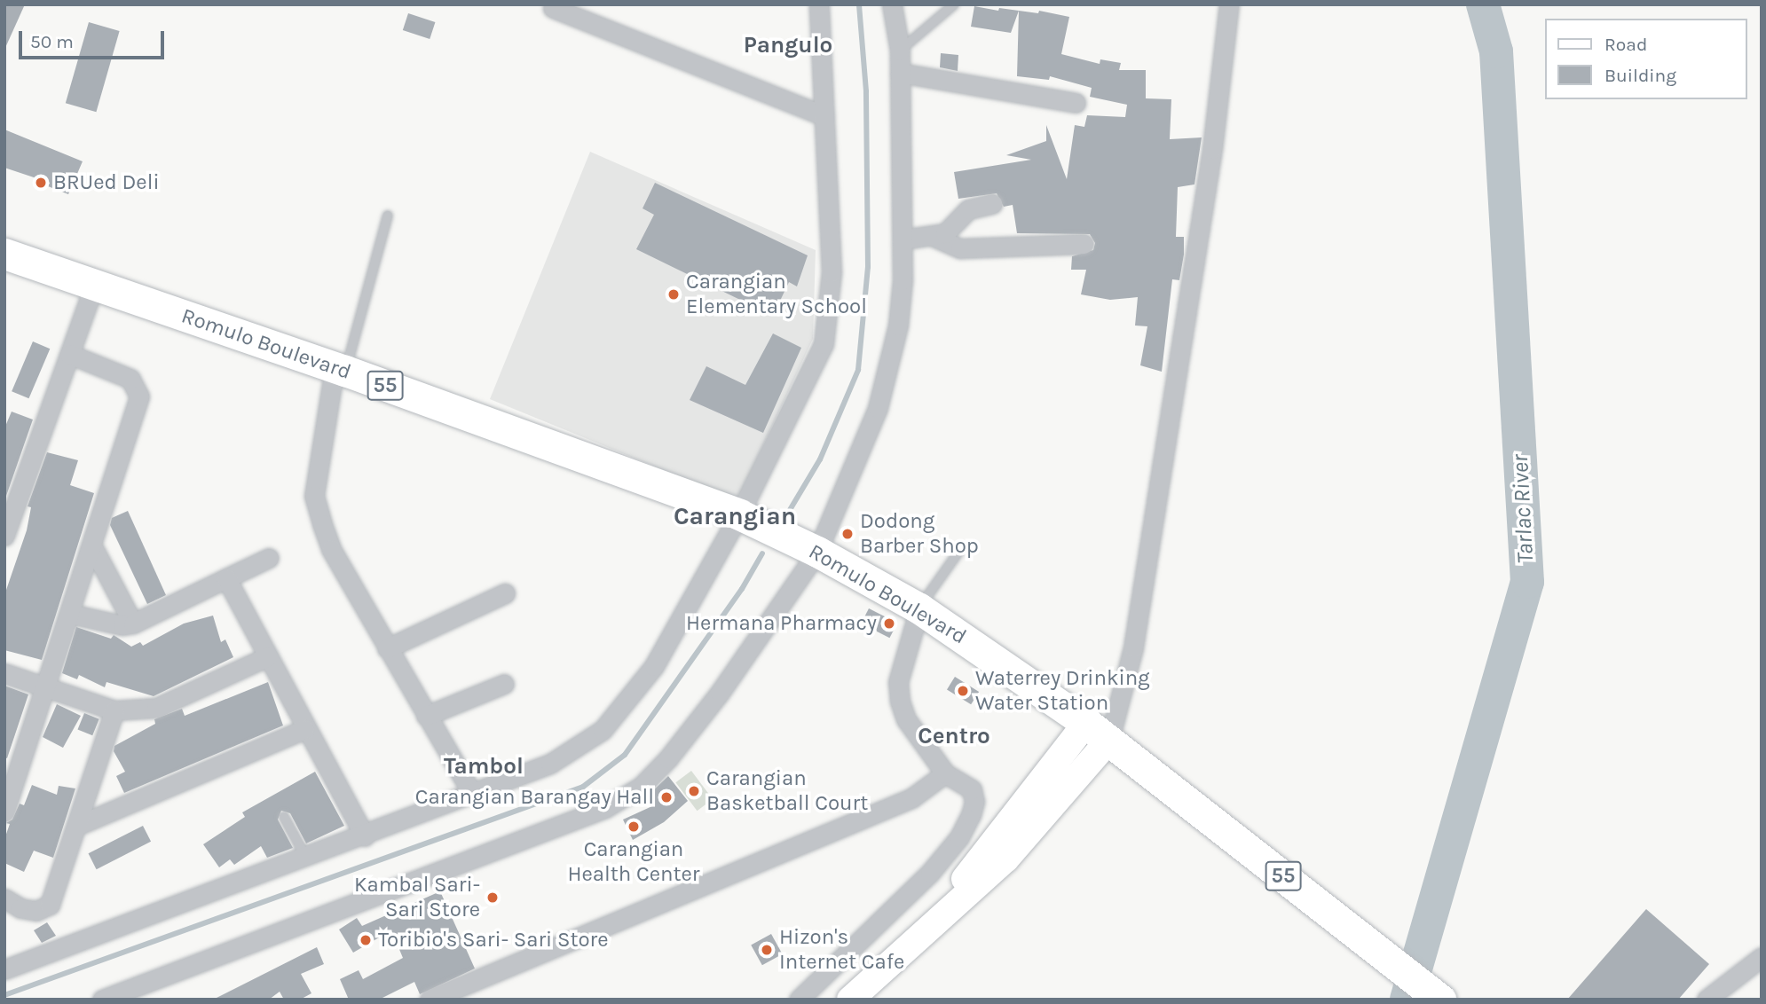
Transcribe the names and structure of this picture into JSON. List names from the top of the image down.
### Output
{
  "streets": {
    "highway": ["Romulo Boulevard", "55"]
  },
  "districts": [
    "Pangulo",
    "Carangian",
    "Centro",
    "Tambol"
  ],
  "water": ["Tarlac River"],
  "places": [
    "BRUed Deli",
    "Carangian Elementary School",
    "Dodong Barber Shop",
    "Hermana Pharmacy",
    "Waterrey Drinking Water Station",
    "Carangian Basketball Court",
    "Carangian Barangay Hall",
    "Carangian Health Center",
    "Kambal Sari- Sari Store",
    "Toribio's Sari- Sari Store",
    "Hizon's Internet Cafe"
  ],
  "legend": ["Road", "Building"],
  "scale_bar": "50 m"
}
